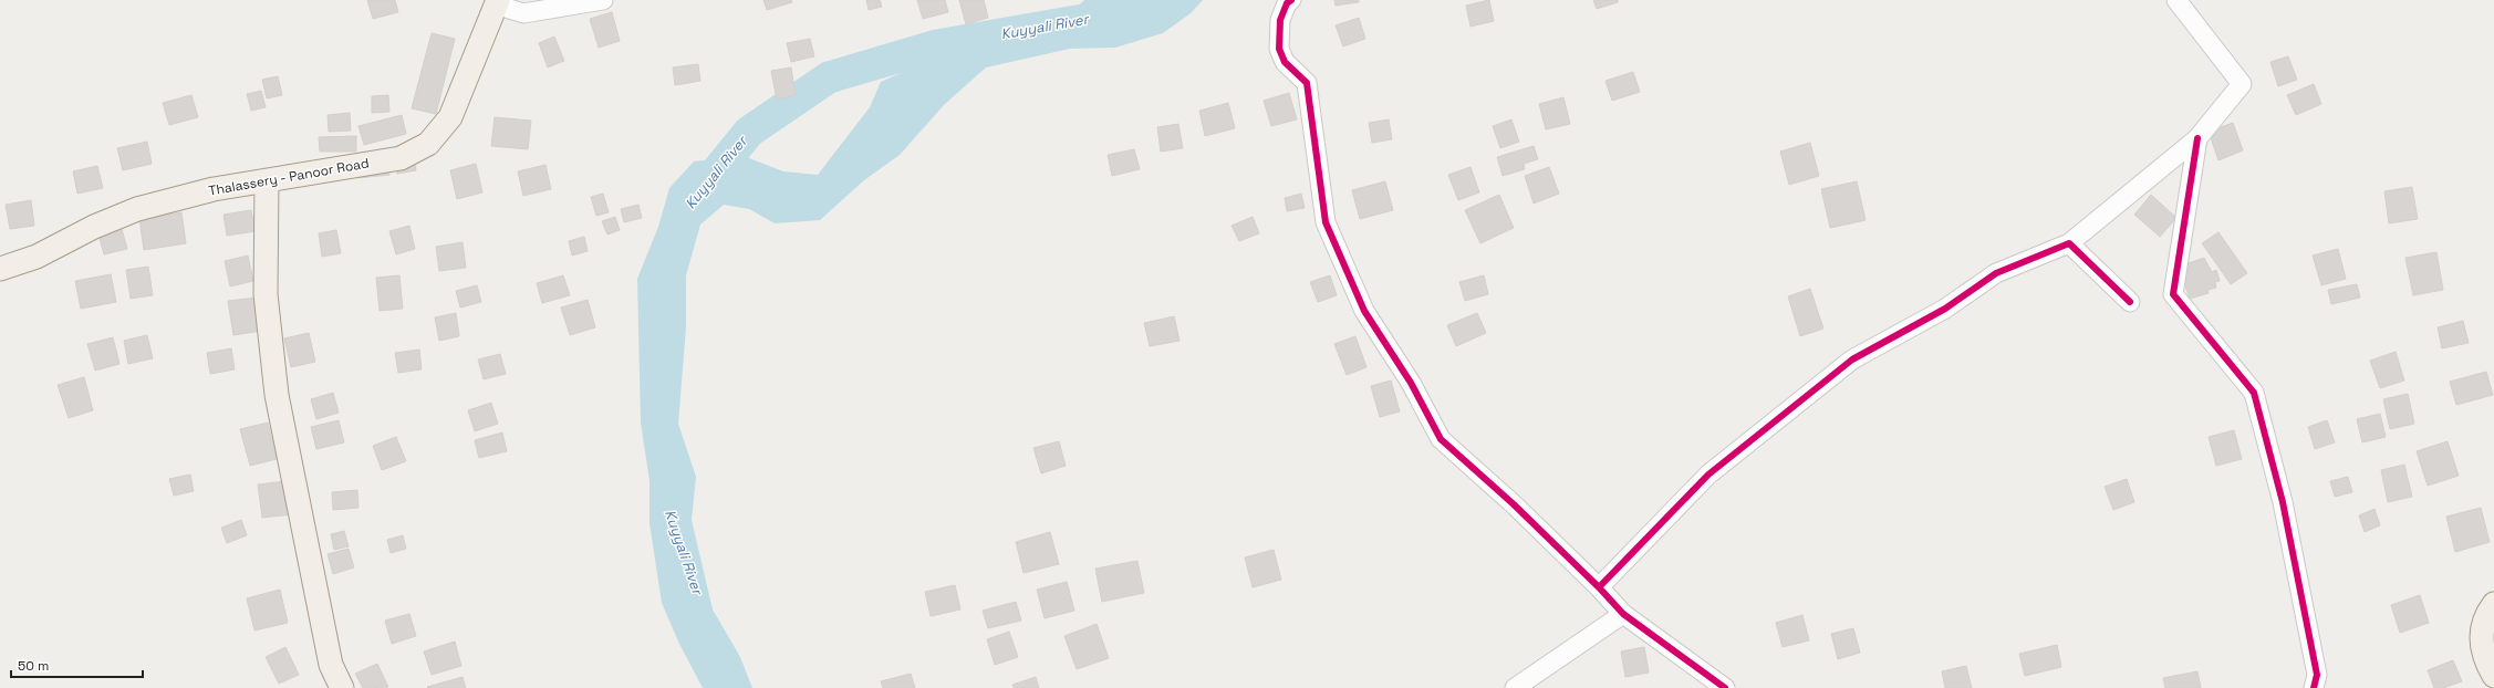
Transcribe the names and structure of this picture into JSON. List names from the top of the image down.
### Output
{
  "streets": {
    "main road": ["Thalassery - Panoor Road"]
  },
  "water": ["Kuyyali River"],
  "scale_bar": "50 m"
}
